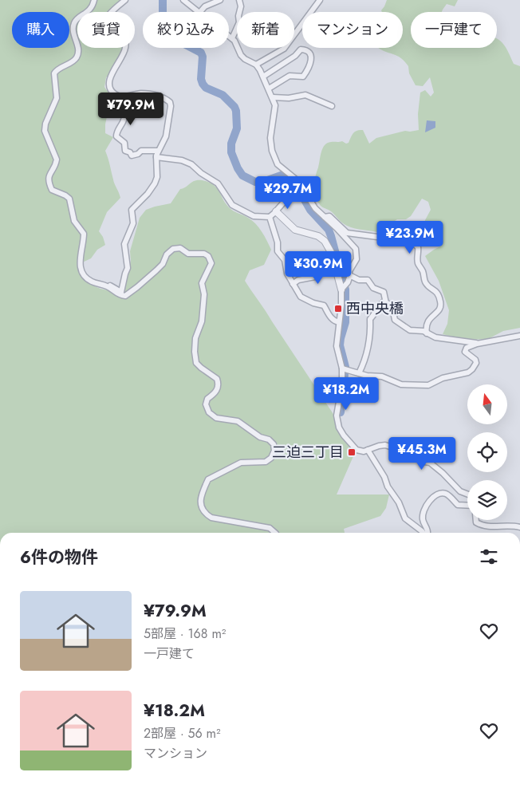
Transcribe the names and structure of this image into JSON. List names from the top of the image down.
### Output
{
  "places": {
    "transit": ["西中央橋", "三迫三丁目"]
  },
  "north": "top",
  "page": {
    "chip": [
      "購入",
      "賃貸",
      "絞り込み",
      "新着",
      "マンション",
      "一戸建て"
    ],
    "price": [
      "¥79.9M",
      "¥29.7M",
      "¥23.9M",
      "¥30.9M",
      "¥18.2M",
      "¥45.3M"
    ],
    "heading": "6件の物件",
    "list": [
      {
        "name": "¥79.9M",
        "note": "5部屋 · 168 m² · 一戸建て"
      },
      {
        "name": "¥18.2M",
        "note": "2部屋 · 56 m² · マンション"
      }
    ]
  }
}
